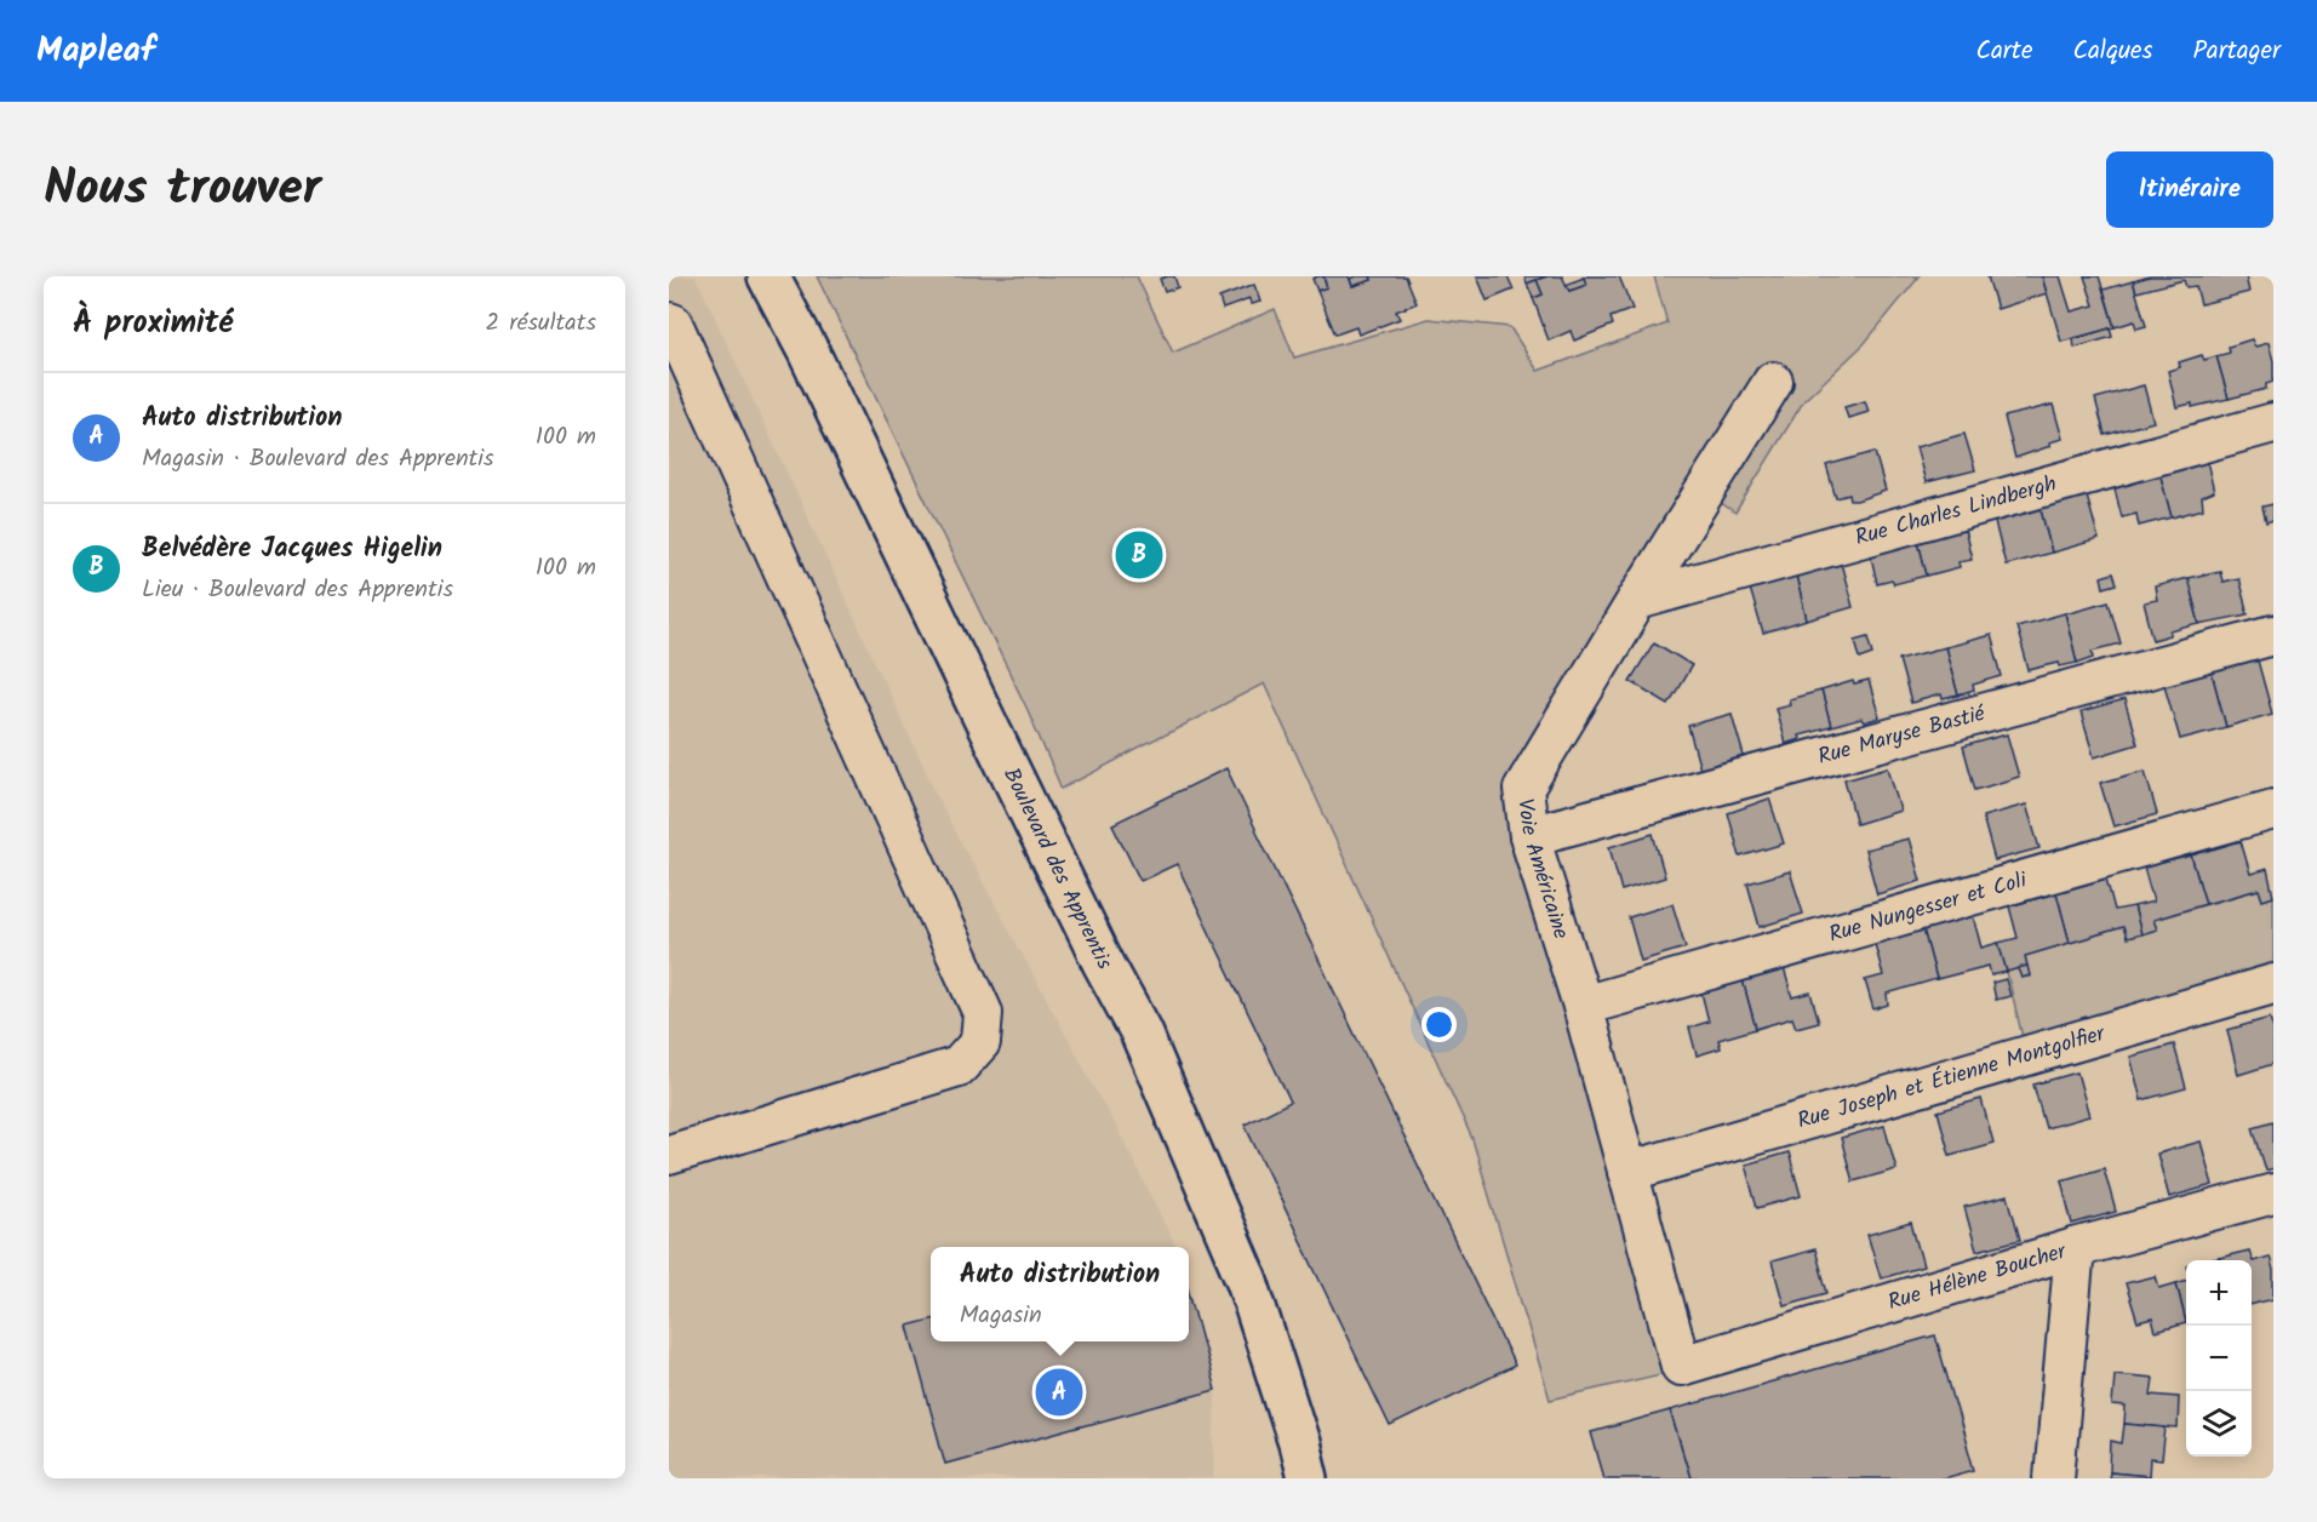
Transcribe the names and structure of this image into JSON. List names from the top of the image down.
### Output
{
  "streets": {
    "main road": ["Boulevard des Apprentis"],
    "street": [
      "Rue Charles Lindbergh",
      "Rue Maryse Bastié",
      "Voie Américaine",
      "Rue Nungesser et Coli",
      "Rue Joseph et Étienne Montgolfier",
      "Rue Hélène Boucher"
    ]
  },
  "crossings": [
    ["Rue Charles Lindbergh", "Voie Américaine"],
    ["Rue Maryse Bastié", "Voie Américaine"],
    ["Voie Américaine", "Rue Nungesser et Coli"],
    ["Voie Américaine", "Rue Joseph et Étienne Montgolfier"],
    ["Voie Américaine", "Rue Hélène Boucher"]
  ],
  "page": {
    "header": "Mapleaf",
    "nav": ["Carte", "Calques", "Partager"],
    "title": "Nous trouver",
    "buttons": "Itinéraire",
    "heading": ["À proximité", "2 résultats"],
    "list": [
      {
        "mark": "A",
        "name": "Auto distribution",
        "note": "Magasin · Boulevard des Apprentis",
        "value": "100 m"
      },
      {
        "mark": "B",
        "name": "Belvédère Jacques Higelin",
        "note": "Lieu · Boulevard des Apprentis",
        "value": "100 m"
      }
    ],
    "pins": ["B", "A"],
    "popup": ["Auto distribution", "Magasin"],
    "map_buttons": ["+", "−"]
  }
}
